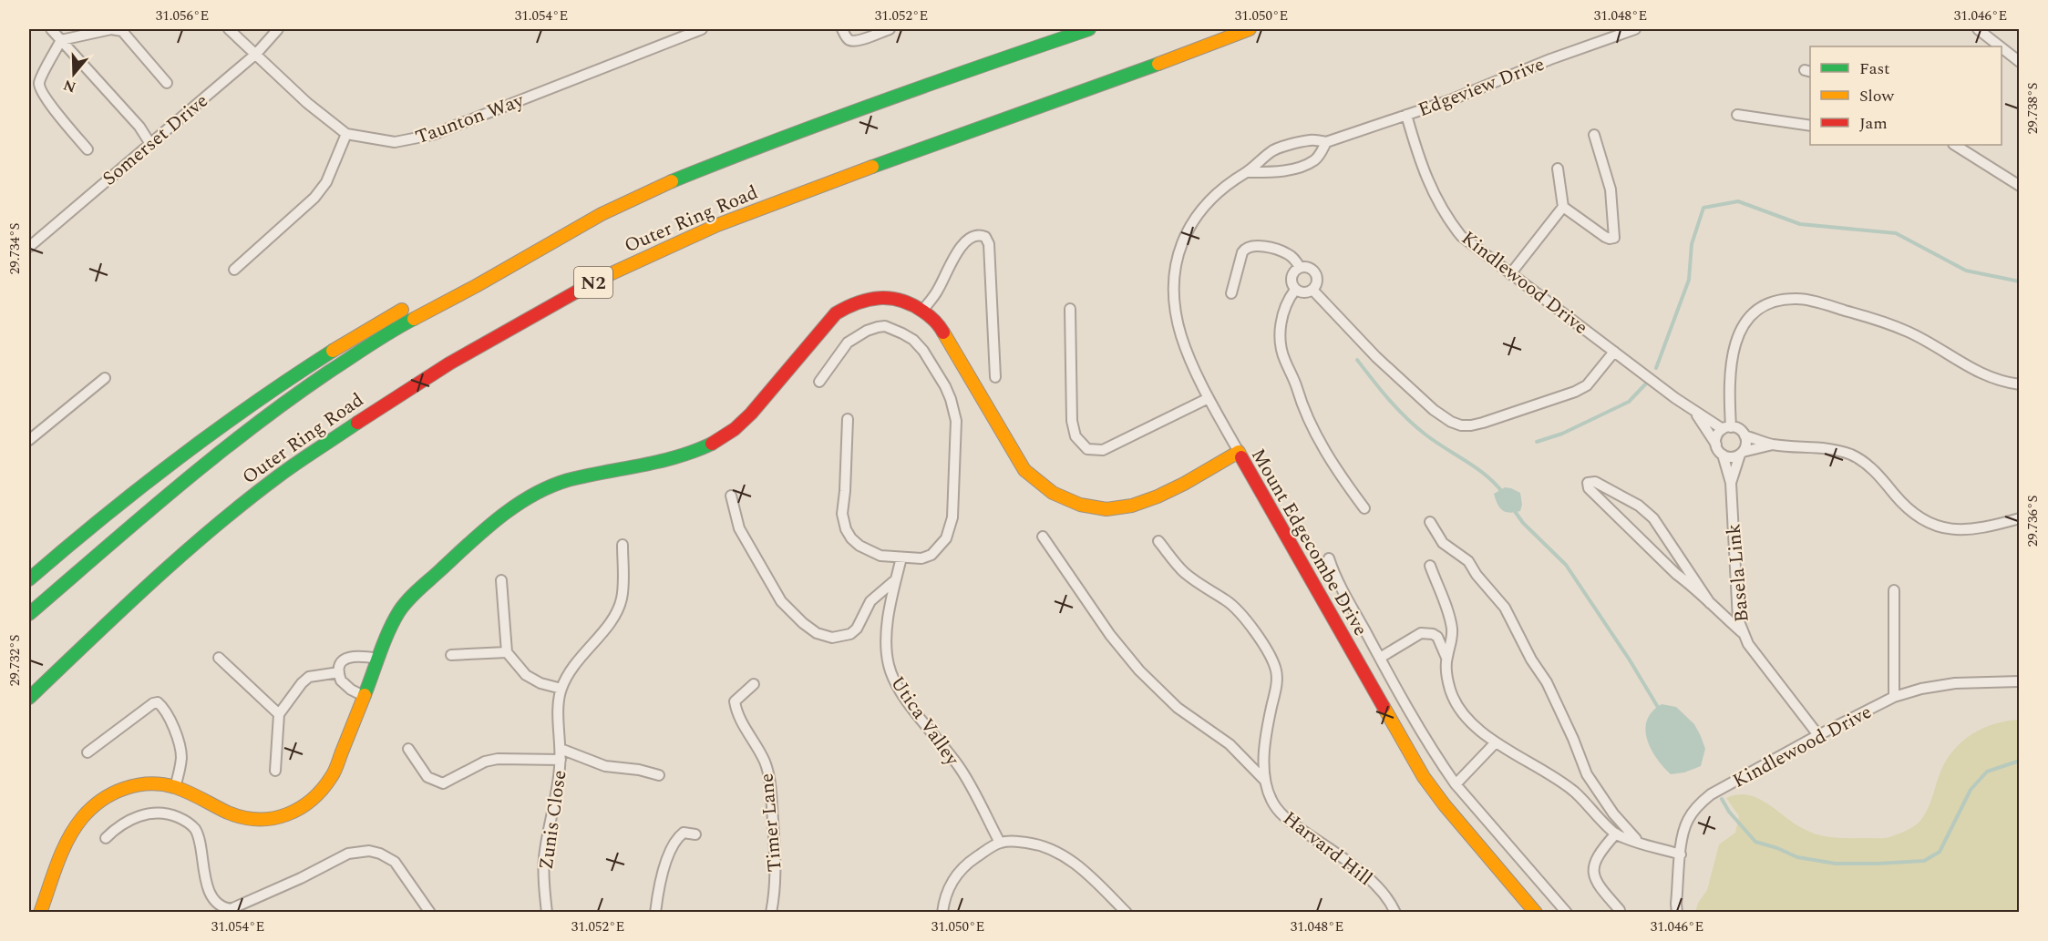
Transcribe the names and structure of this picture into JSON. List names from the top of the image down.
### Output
{
  "streets": {
    "main road": ["Outer Ring Road", "N2", "Mount Edgecombe Drive"],
    "street": [
      "Edgeview Drive",
      "Taunton Way",
      "Somerset Drive",
      "Kindlewood Drive",
      "Basela Link",
      "Utica Valley",
      "Zunis Close",
      "Timer Lane",
      "Harvard Hill"
    ]
  },
  "crossings": [
    ["Edgeview Drive", "Kindlewood Drive"],
    ["Edgeview Drive", "Mount Edgecombe Drive"],
    ["Taunton Way", "Somerset Drive"],
    ["Kindlewood Drive", "Basela Link"]
  ],
  "legend": ["Fast", "Slow", "Jam"],
  "north": "bottom",
  "coordinates": [
    "31.056°E",
    "31.054°E",
    "31.052°E",
    "31.050°E",
    "31.048°E",
    "31.046°E",
    "29.738°S",
    "29.734°S",
    "29.736°S",
    "29.732°S"
  ]
}
